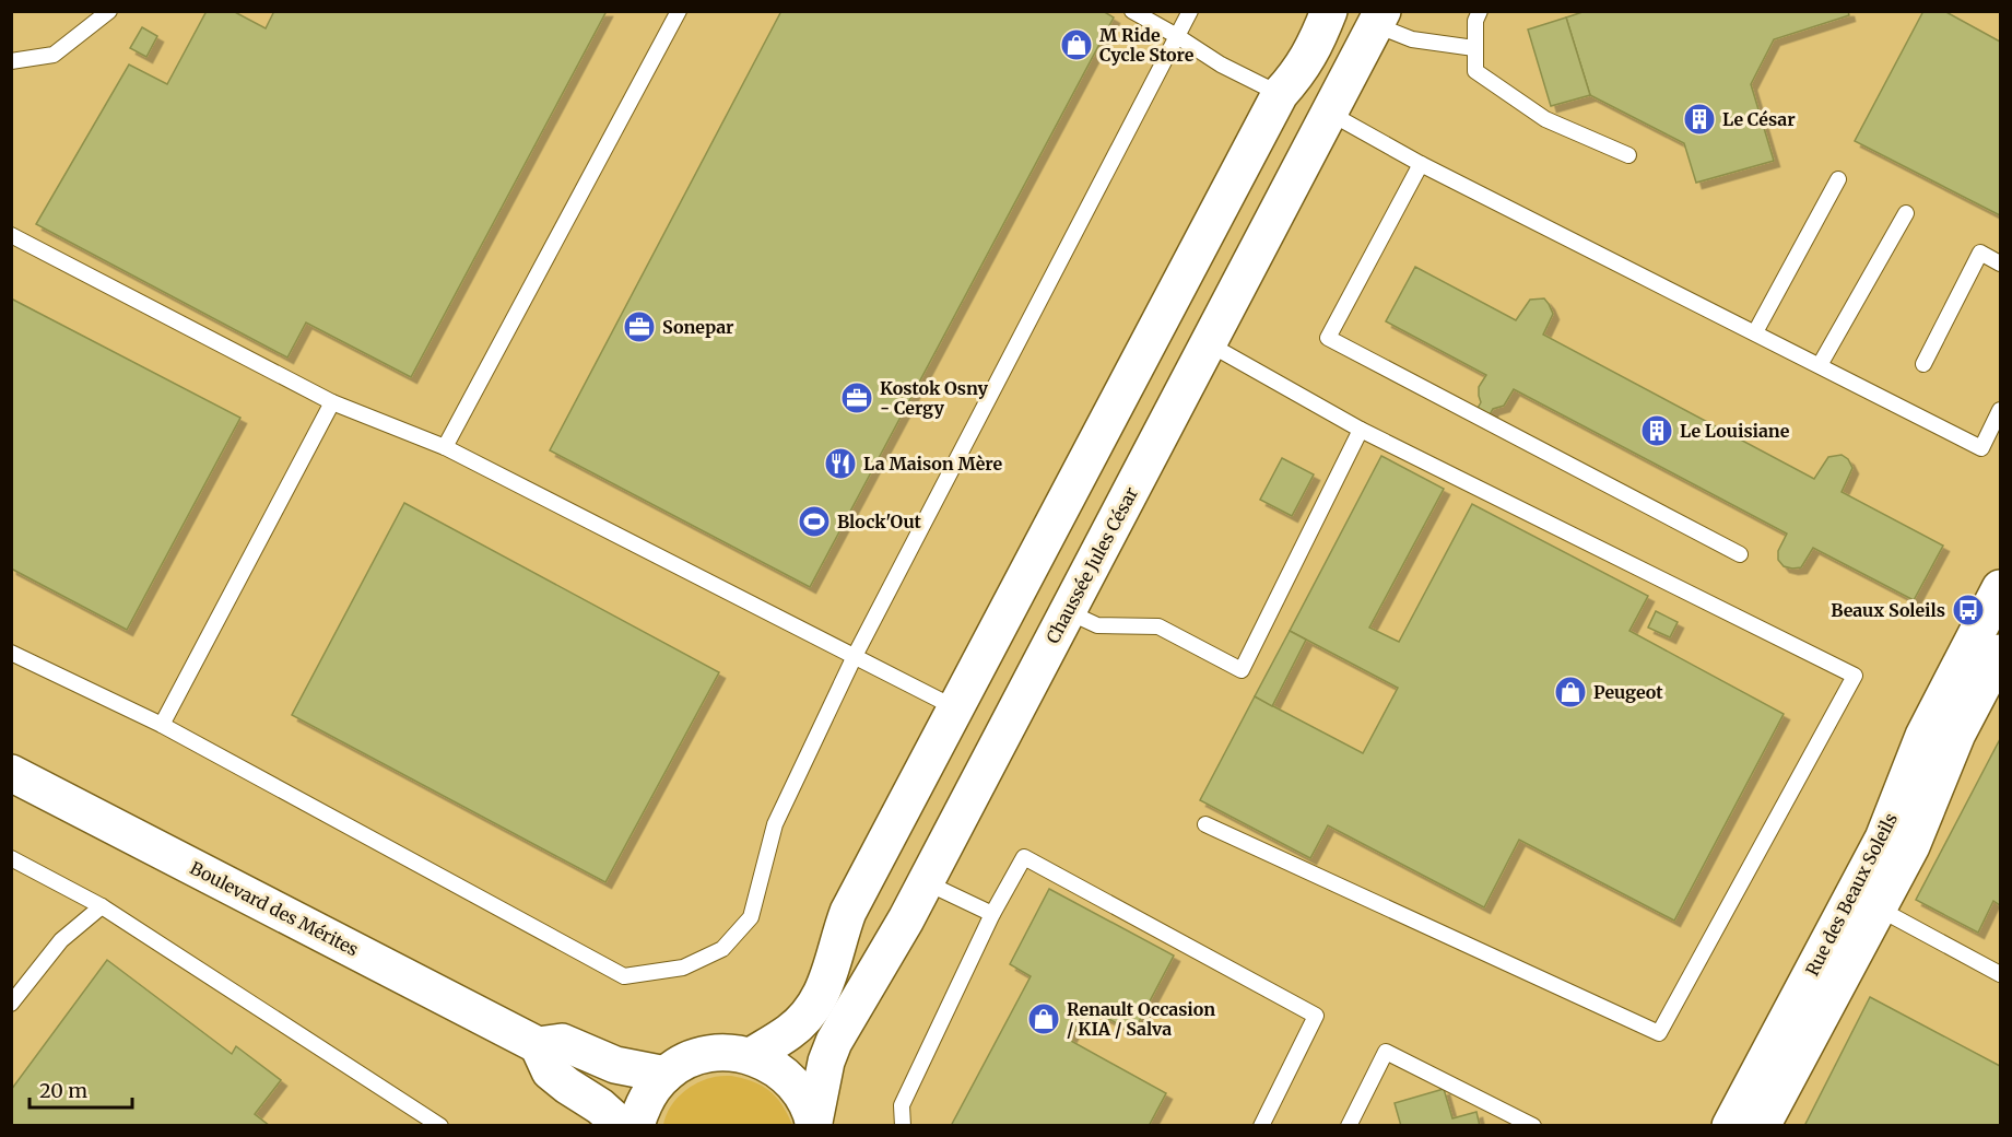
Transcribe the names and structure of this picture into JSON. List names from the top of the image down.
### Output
{
  "streets": {
    "main road": ["Chaussée Jules César", "Rue des Beaux Soleils", "Boulevard des Mérites"]
  },
  "places": {
    "shop": ["M Ride Cycle Store", "Peugeot", "Renault Occasion / KIA / Salva"],
    "building": ["Le César", "Le Louisiane"],
    "office": ["Sonepar", "Kostok Osny - Cergy"],
    "restaurant": ["La Maison Mère"],
    "sports": ["Block'Out"],
    "bus stop": ["Beaux Soleils"]
  },
  "scale_bar": "20 m"
}
